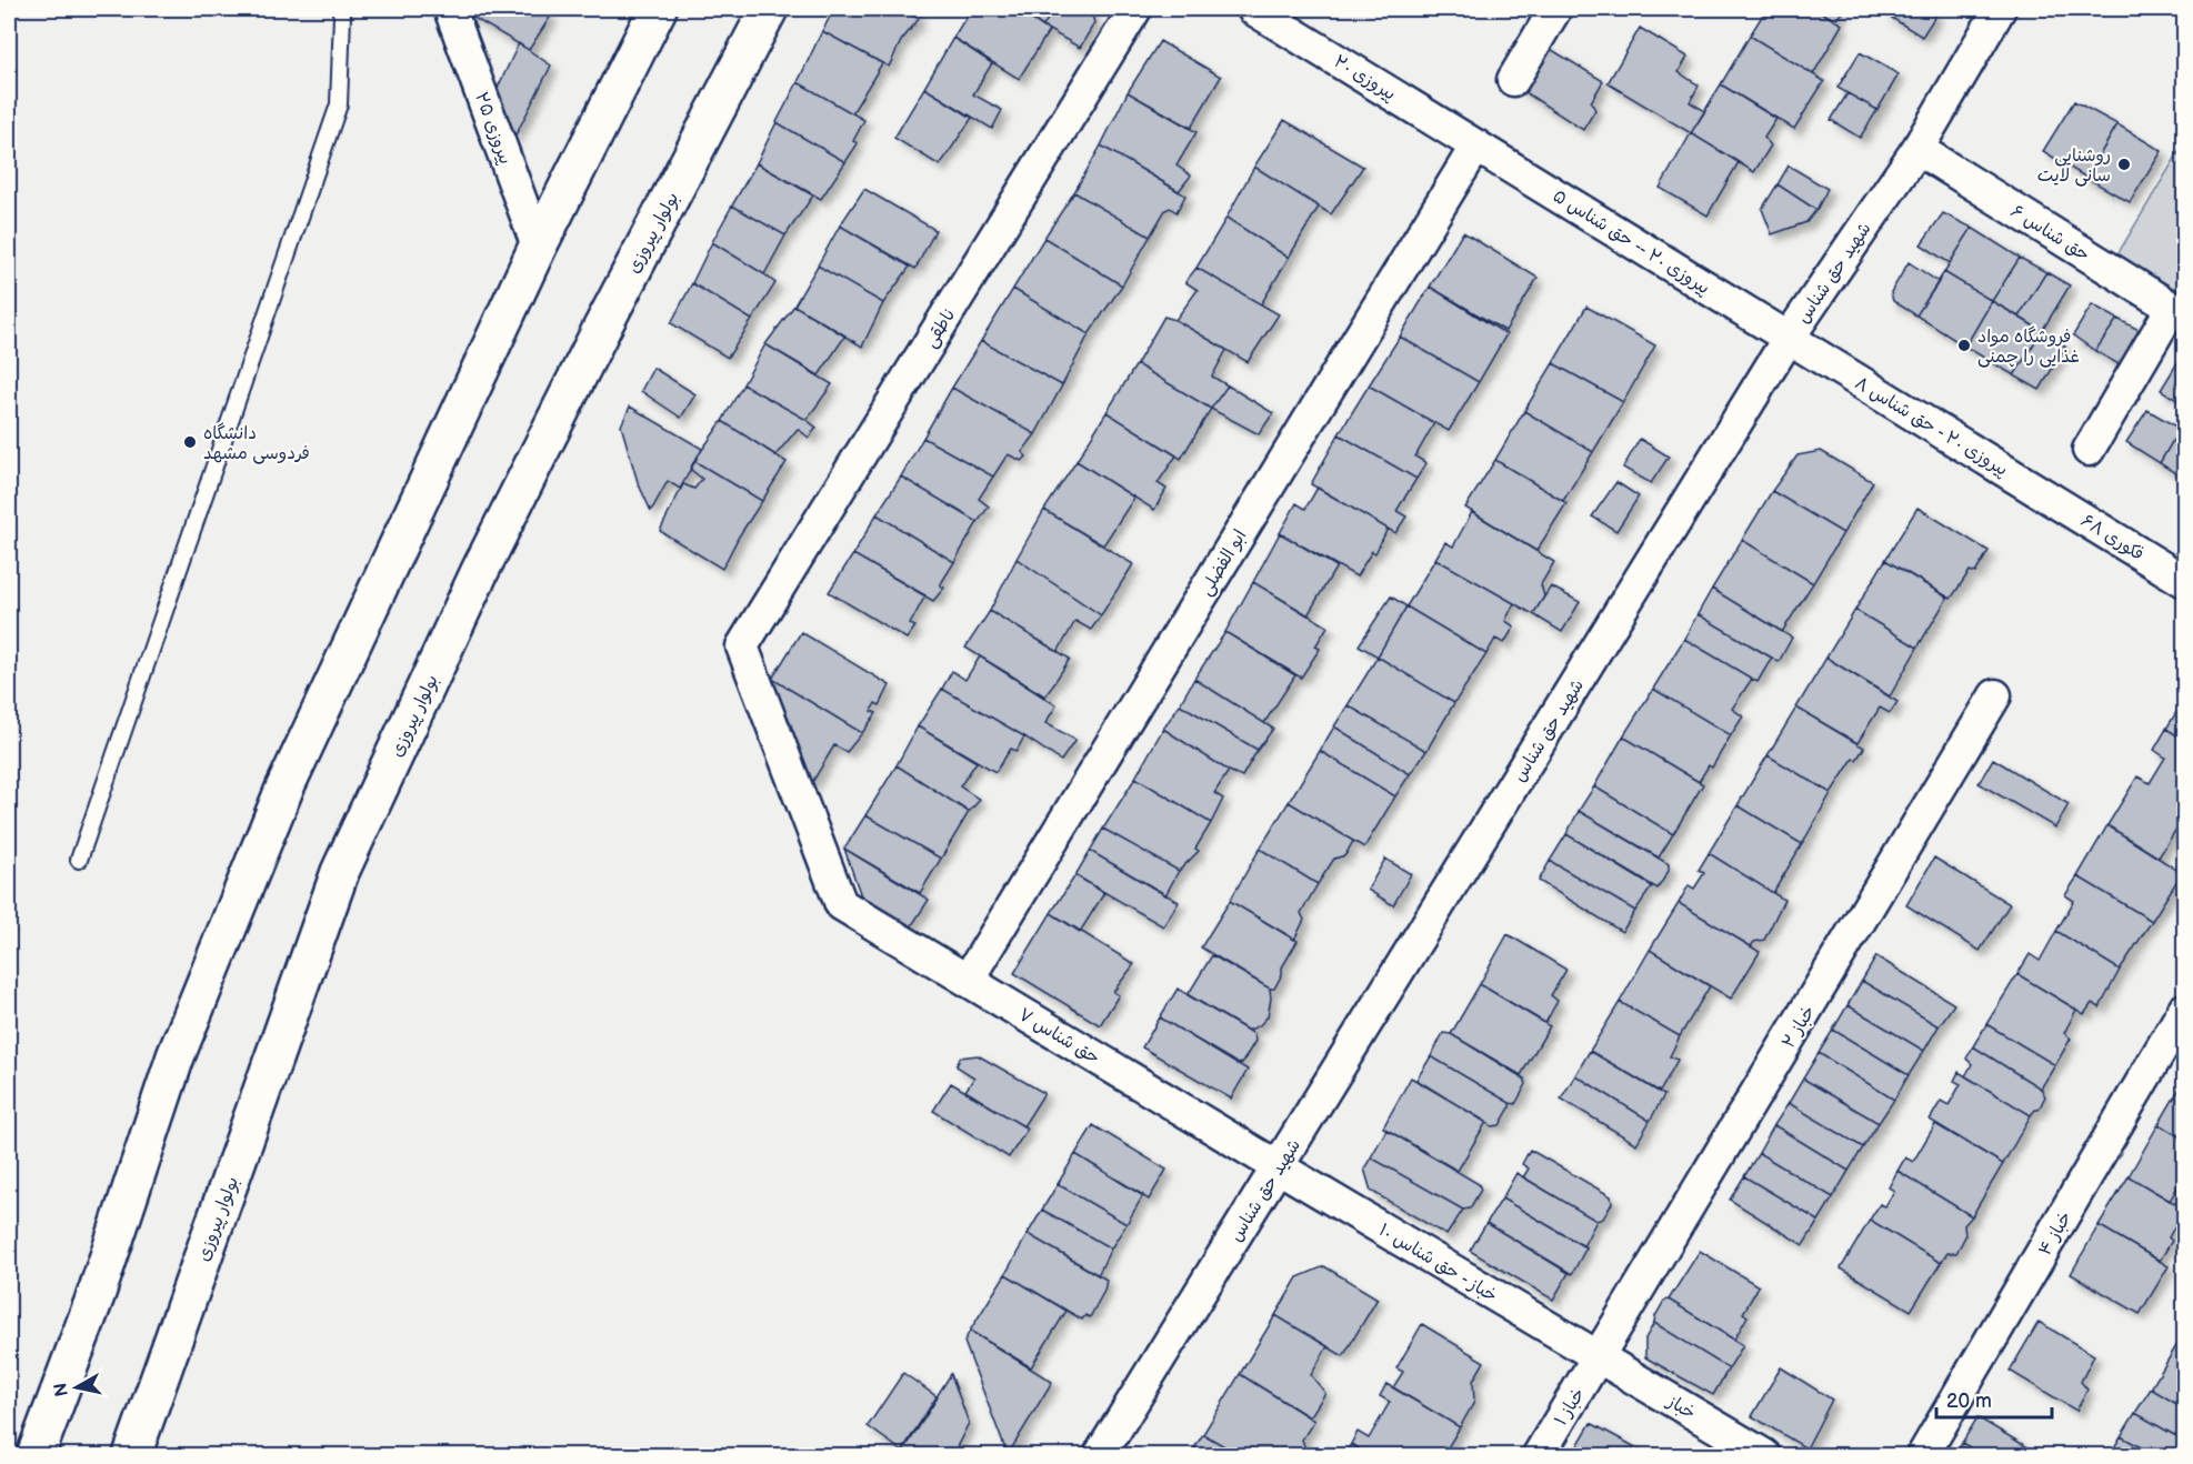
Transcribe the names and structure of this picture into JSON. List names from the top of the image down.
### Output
{
  "streets": {
    "main road": ["بولوار پیروزی"],
    "street": [
      "پیروزی ۲۰",
      "پیروزی ۲۵",
      "حق شناس ۶",
      "پیروزی ۲۰ -- حق شناس ۵",
      "شهید حق شناس",
      "ناطقی",
      "پیروزی ۲۰ - حق شناس ۸",
      "فکوری ۶۸",
      "ابو الفضلی",
      "خباز ۲",
      "حق شناس ۷",
      "خباز ۴",
      "خباز - حق شناس ۱۰",
      "خباز ۱",
      "خباز"
    ]
  },
  "crossings": [
    ["پیروزی ۲۰", "پیروزی ۲۰ -- حق شناس ۵"],
    ["پیروزی ۲۰", "ابو الفضلی"],
    ["حق شناس ۶", "شهید حق شناس"],
    ["پیروزی ۲۰ -- حق شناس ۵", "شهید حق شناس"],
    ["پیروزی ۲۰ -- حق شناس ۵", "پیروزی ۲۰ - حق شناس ۸"],
    ["پیروزی ۲۰ -- حق شناس ۵", "ابو الفضلی"],
    ["شهید حق شناس", "پیروزی ۲۰ - حق شناس ۸"],
    ["شهید حق شناس", "حق شناس ۷"],
    ["شهید حق شناس", "خباز - حق شناس ۱۰"],
    ["ناطقی", "حق شناس ۷"],
    ["پیروزی ۲۰ - حق شناس ۸", "فکوری ۶۸"],
    ["ابو الفضلی", "حق شناس ۷"],
    ["خباز ۲", "خباز - حق شناس ۱۰"],
    ["خباز ۲", "خباز ۱"],
    ["خباز ۲", "خباز"],
    ["حق شناس ۷", "خباز - حق شناس ۱۰"],
    ["خباز - حق شناس ۱۰", "خباز ۱"],
    ["خباز - حق شناس ۱۰", "خباز"],
    ["خباز ۱", "خباز"]
  ],
  "places": ["روشنایی سانی لایت", "فروشگاه مواد غذایی را چمنی", "دانشگاه فردوسی مشهد"],
  "scale_bar": "20 m",
  "north": "left"
}
